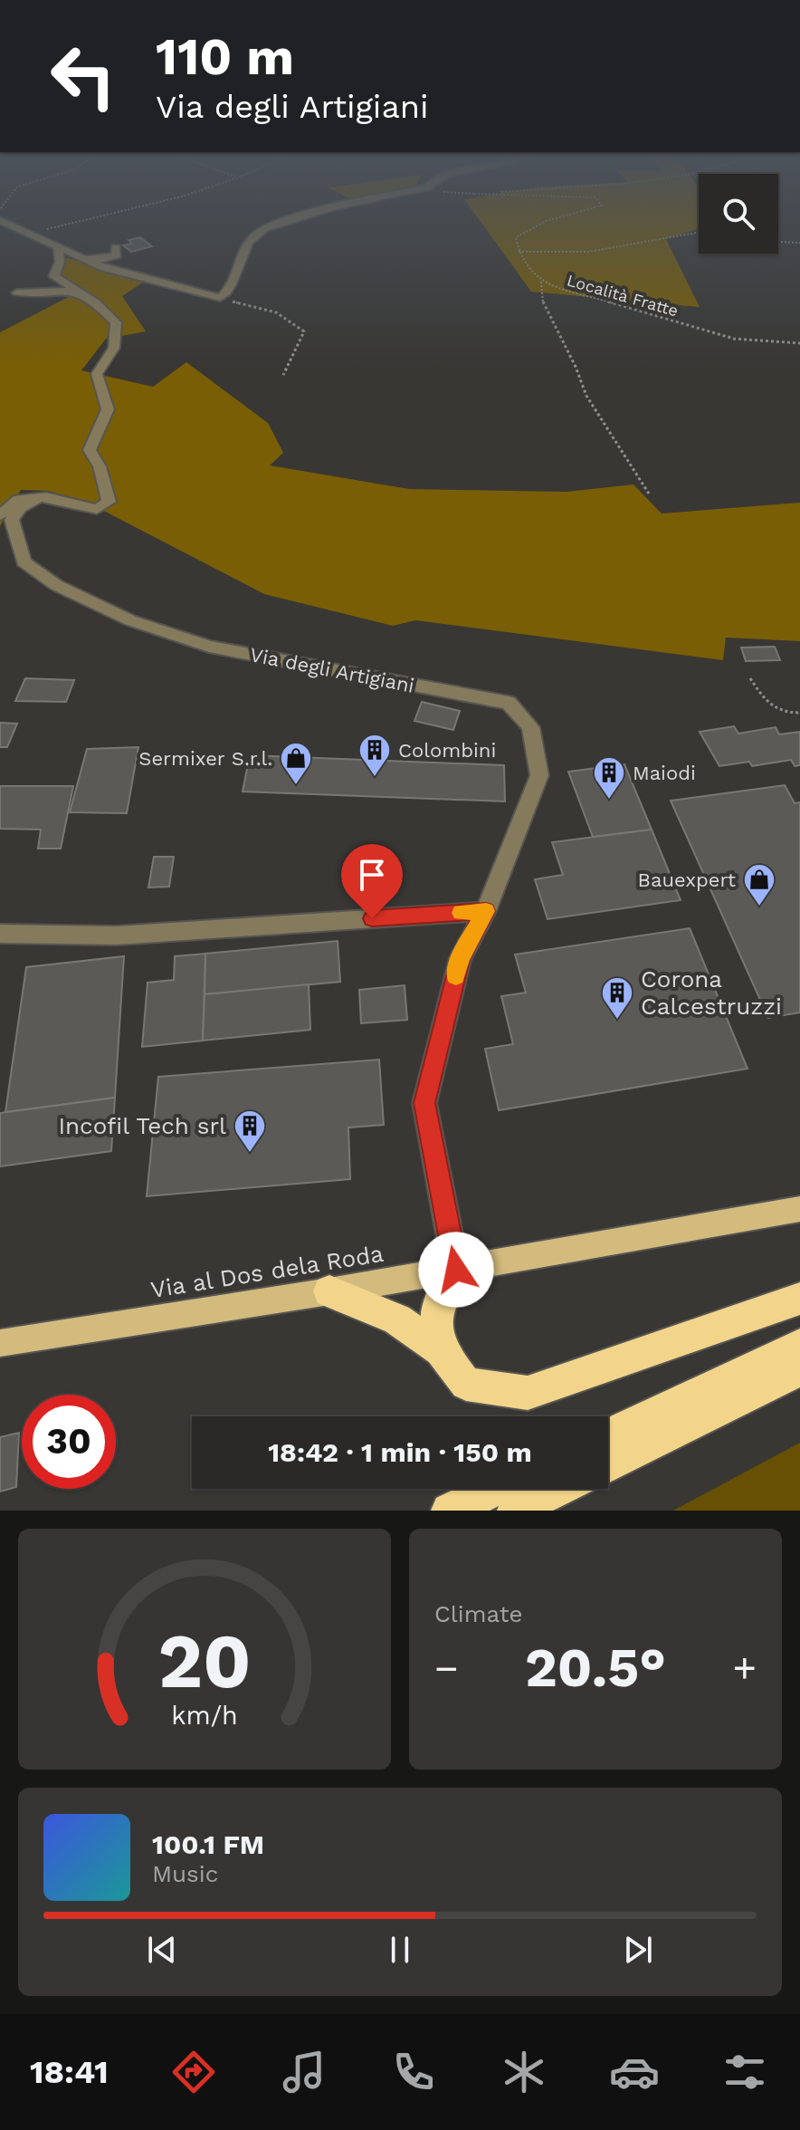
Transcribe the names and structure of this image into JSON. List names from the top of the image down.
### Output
{
  "streets": {
    "main road": ["Via al Dos dela Roda"],
    "street": ["Via degli Artigiani"],
    "path": ["Località Fratte"]
  },
  "crossings": [
    ["Via degli Artigiani", "Via al Dos dela Roda"]
  ],
  "places": {
    "building": [
      "Colombini",
      "Maiodi",
      "Corona Calcestruzzi",
      "Incofil Tech srl"
    ],
    "shop": ["Sermixer S.r.l.", "Bauexpert"]
  },
  "page": {
    "turn": ["110 m", "Via degli Artigiani"],
    "limit": "30",
    "trip": "18:42 · 1 min · 150 m",
    "tile": "Climate",
    "heat": ["−", "20.5°", "+"],
    "song": ["100.1 FM", "Music"],
    "tabs": "18:41",
    "gauge": ["20", "km/h"]
  }
}
